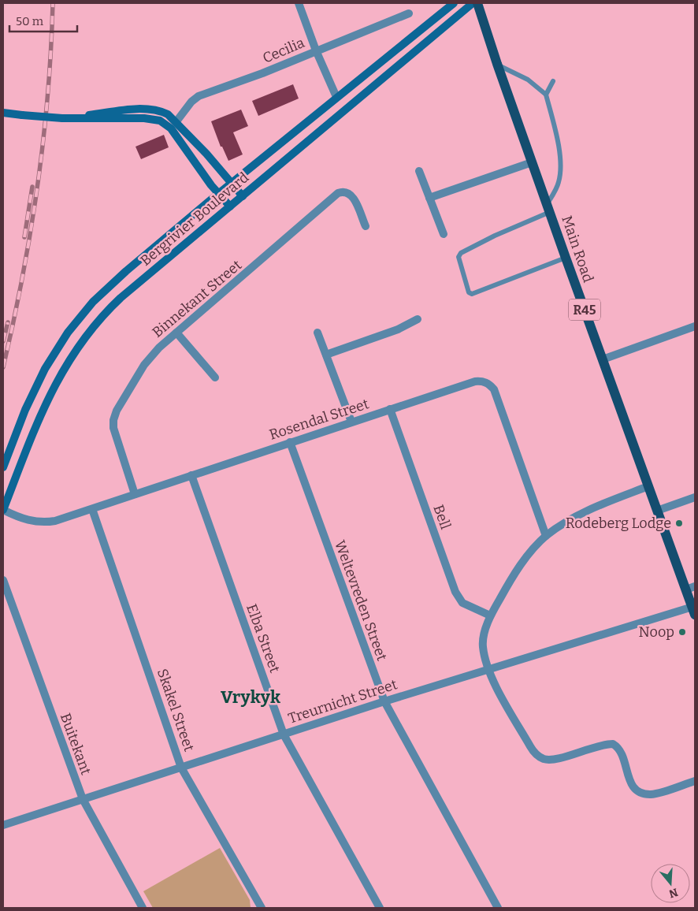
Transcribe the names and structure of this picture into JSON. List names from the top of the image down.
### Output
{
  "streets": {
    "main road": ["Main Road", "R45"],
    "street": [
      "Cecilia",
      "Bergrivier Boulevard",
      "Binnekant Street",
      "Rosendal Street",
      "Bell",
      "Weltevreden Street",
      "Elba Street",
      "Treurnicht Street",
      "Skakel Street",
      "Buitekant"
    ]
  },
  "crossings": [
    ["Bergrivier Boulevard", "Rosendal Street"],
    ["Main Road", "Treurnicht Street"],
    ["Binnekant Street", "Rosendal Street"],
    ["Rosendal Street", "Bell"],
    ["Rosendal Street", "Weltevreden Street"],
    ["Rosendal Street", "Elba Street"],
    ["Rosendal Street", "Skakel Street"],
    ["Weltevreden Street", "Treurnicht Street"],
    ["Elba Street", "Treurnicht Street"],
    ["Treurnicht Street", "Skakel Street"],
    ["Treurnicht Street", "Buitekant"]
  ],
  "districts": ["Vrykyk"],
  "places": ["Rodeberg Lodge", "Noop"],
  "scale_bar": "50 m",
  "north": "bottom"
}
